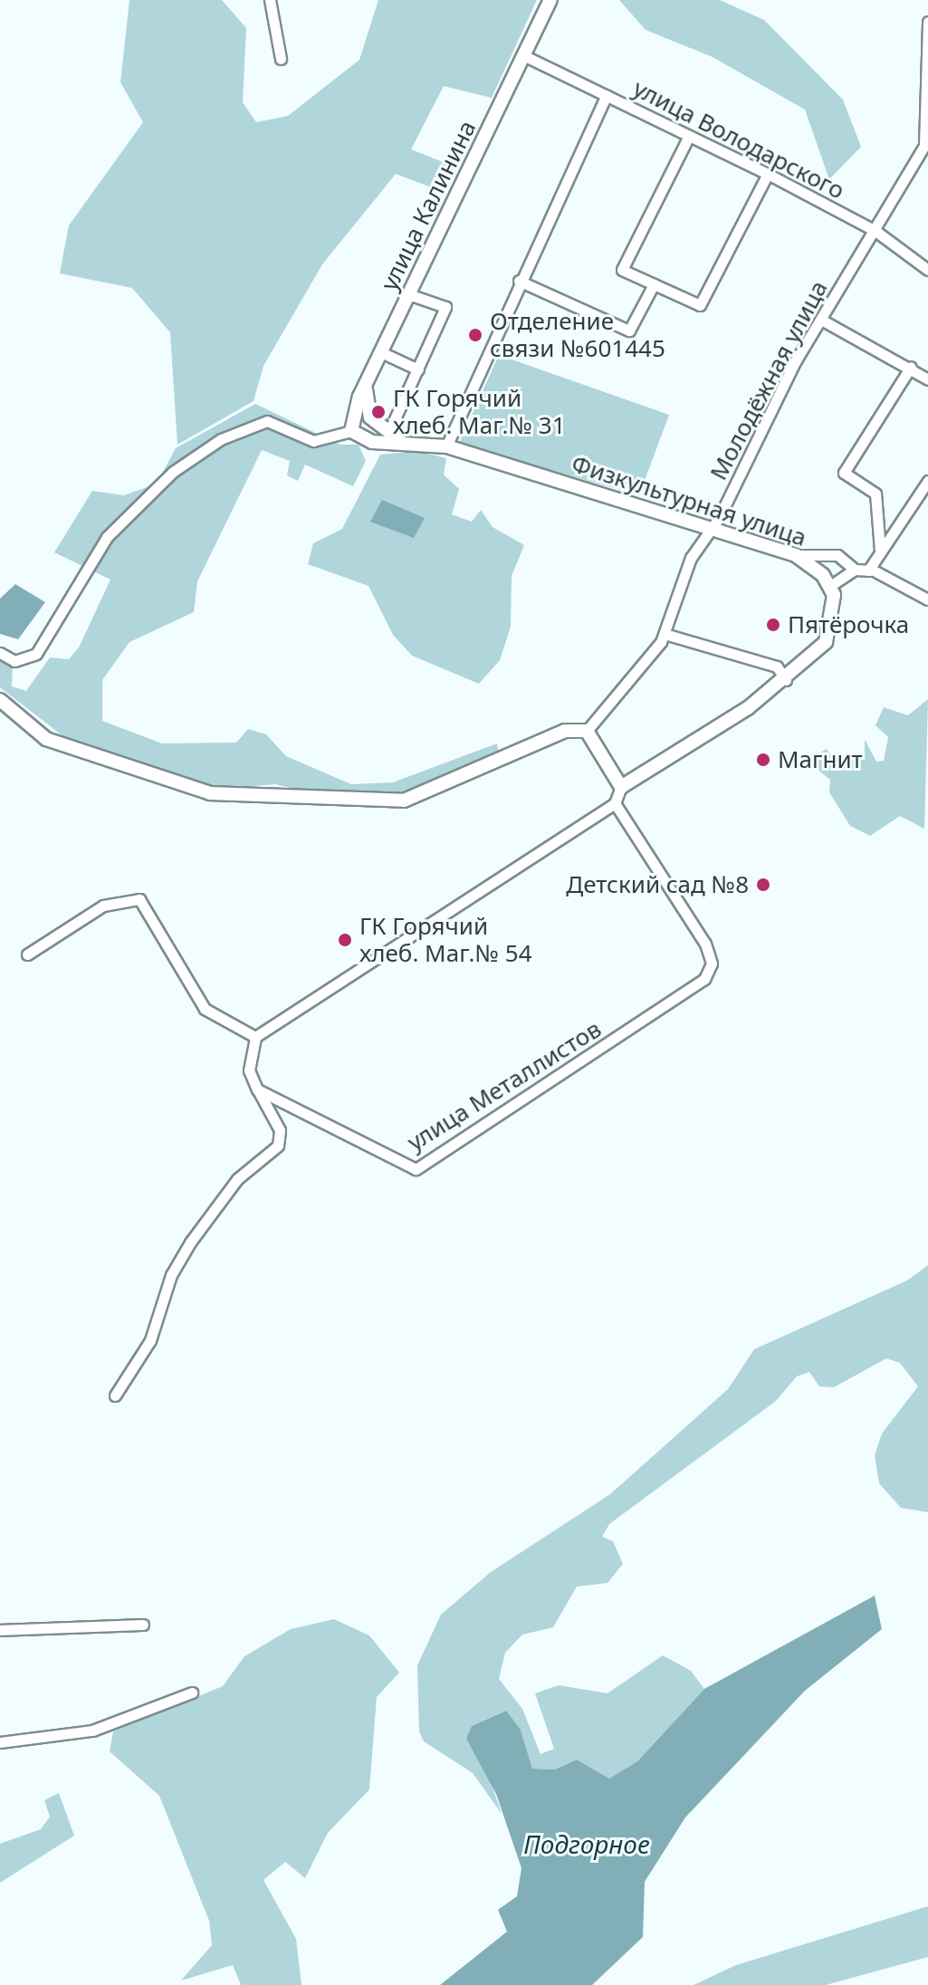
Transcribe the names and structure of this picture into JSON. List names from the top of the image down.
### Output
{
  "streets": {
    "main road": ["улица Калинина", "Физкультурная улица"],
    "street": ["улица Володарского", "Молодёжная улица", "улица Металлистов"]
  },
  "crossings": [
    ["улица Володарского", "улица Калинина"],
    ["улица Володарского", "Молодёжная улица"],
    ["Молодёжная улица", "Физкультурная улица"]
  ],
  "water": ["Подгорное"],
  "places": [
    "Отделение связи №601445",
    "ГК Горячий хлеб. Маг.№ 31",
    "Пятёрочка",
    "Магнит",
    "Детский сад №8",
    "ГК Горячий хлеб. Маг.№ 54"
  ]
}
